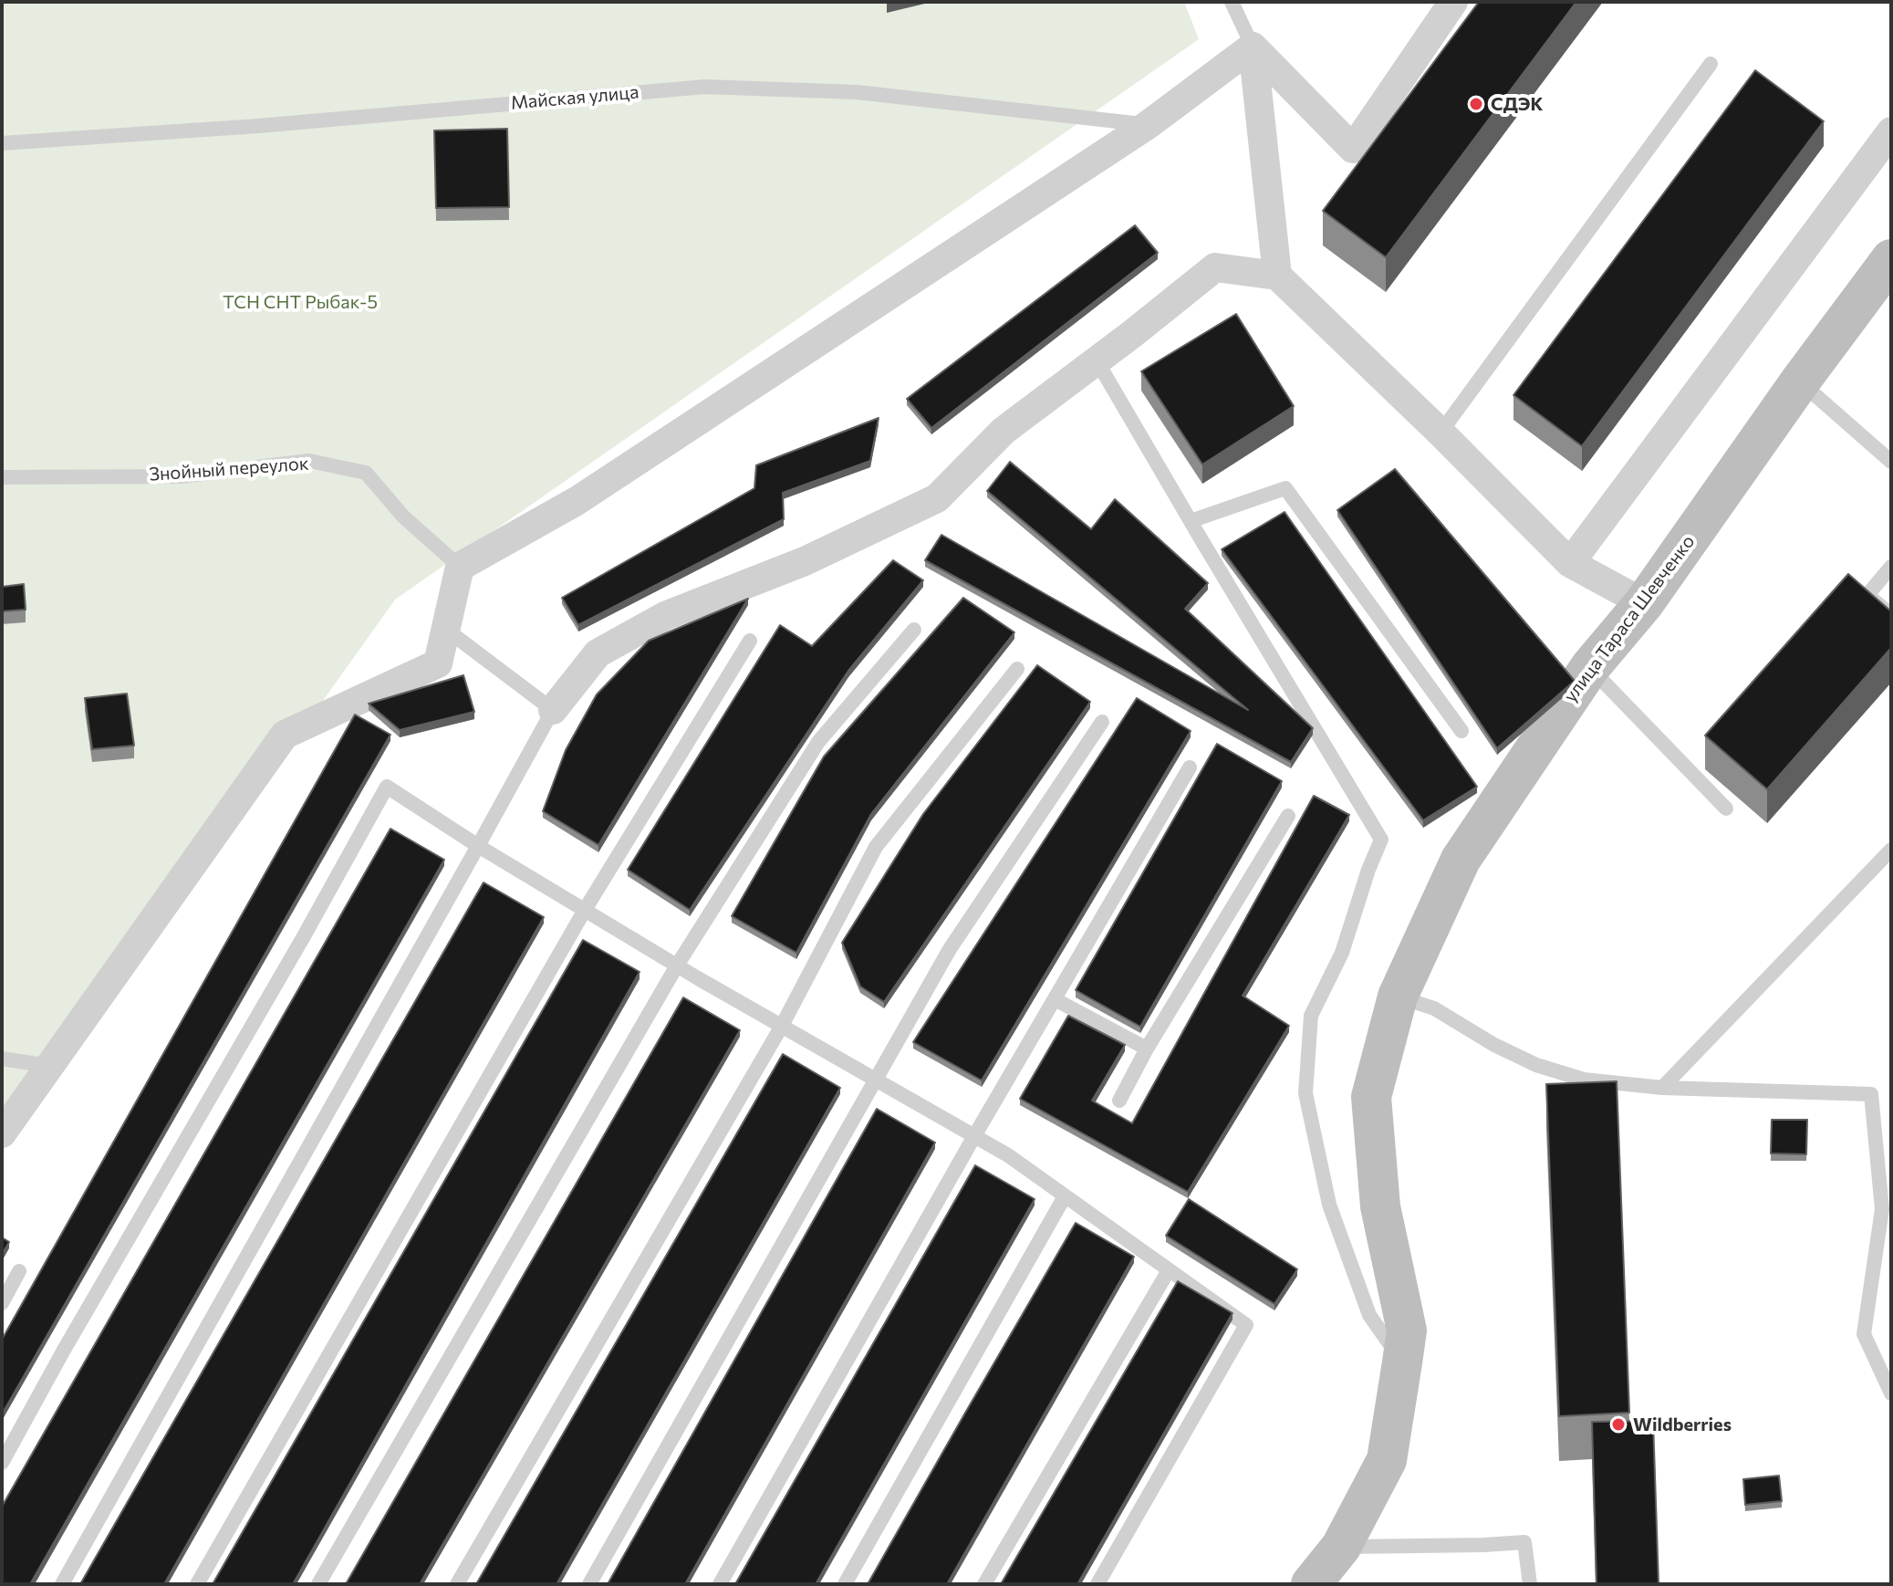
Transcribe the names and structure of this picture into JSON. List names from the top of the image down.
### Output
{
  "streets": {
    "street": ["улица Тараса Шевченко"],
    "lane": ["Майская улица", "Знойный переулок"]
  },
  "parks": ["ТСН СНТ Рыбак-5"],
  "places": ["СДЭК", "Wildberries"]
}
